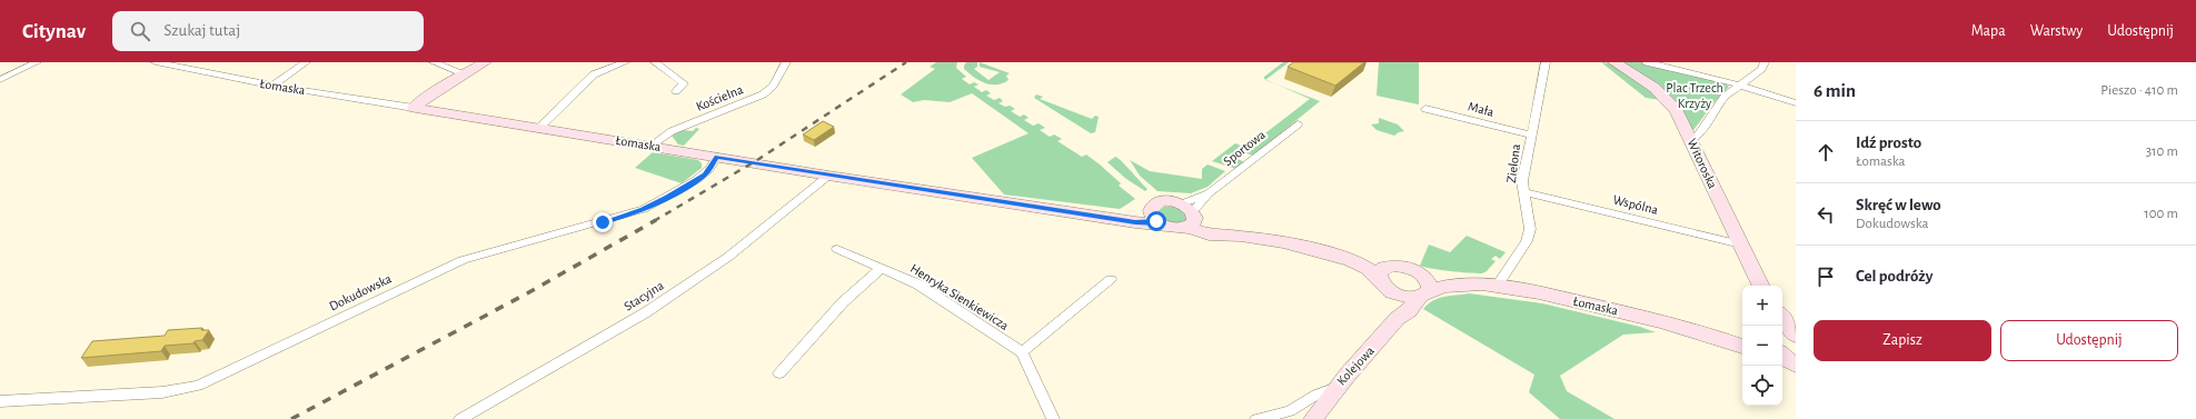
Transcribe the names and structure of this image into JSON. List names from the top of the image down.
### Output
{
  "streets": {
    "street": [
      "Łomaska",
      "Kościelna",
      "Mała",
      "Sportowa",
      "Zielona",
      "Witoroska",
      "Wspólna",
      "Dokudowska",
      "Stacyjna",
      "Henryka Sienkiewicza",
      "Kolejowa"
    ]
  },
  "crossings": [
    ["Łomaska", "Kościelna"],
    ["Łomaska", "Sportowa"],
    ["Łomaska", "Zielona"],
    ["Łomaska", "Dokudowska"],
    ["Łomaska", "Stacyjna"],
    ["Łomaska", "Kolejowa"],
    ["Mała", "Zielona"],
    ["Zielona", "Wspólna"],
    ["Witoroska", "Wspólna"]
  ],
  "parks": ["Plac Trzech Krzyży"],
  "page": {
    "header": "Citynav",
    "search": "Szukaj tutaj",
    "nav": ["Mapa", "Warstwy", "Udostępnij"],
    "heading": ["6 min", "Pieszo · 410 m"],
    "list": [
      ["Idź prosto", "Łomaska", "310 m"],
      ["Skręć w lewo", "Dokudowska", "100 m"],
      "Cel podróży"
    ],
    "map_buttons": ["+", "−"],
    "buttons": ["Zapisz", "Udostępnij"]
  }
}
